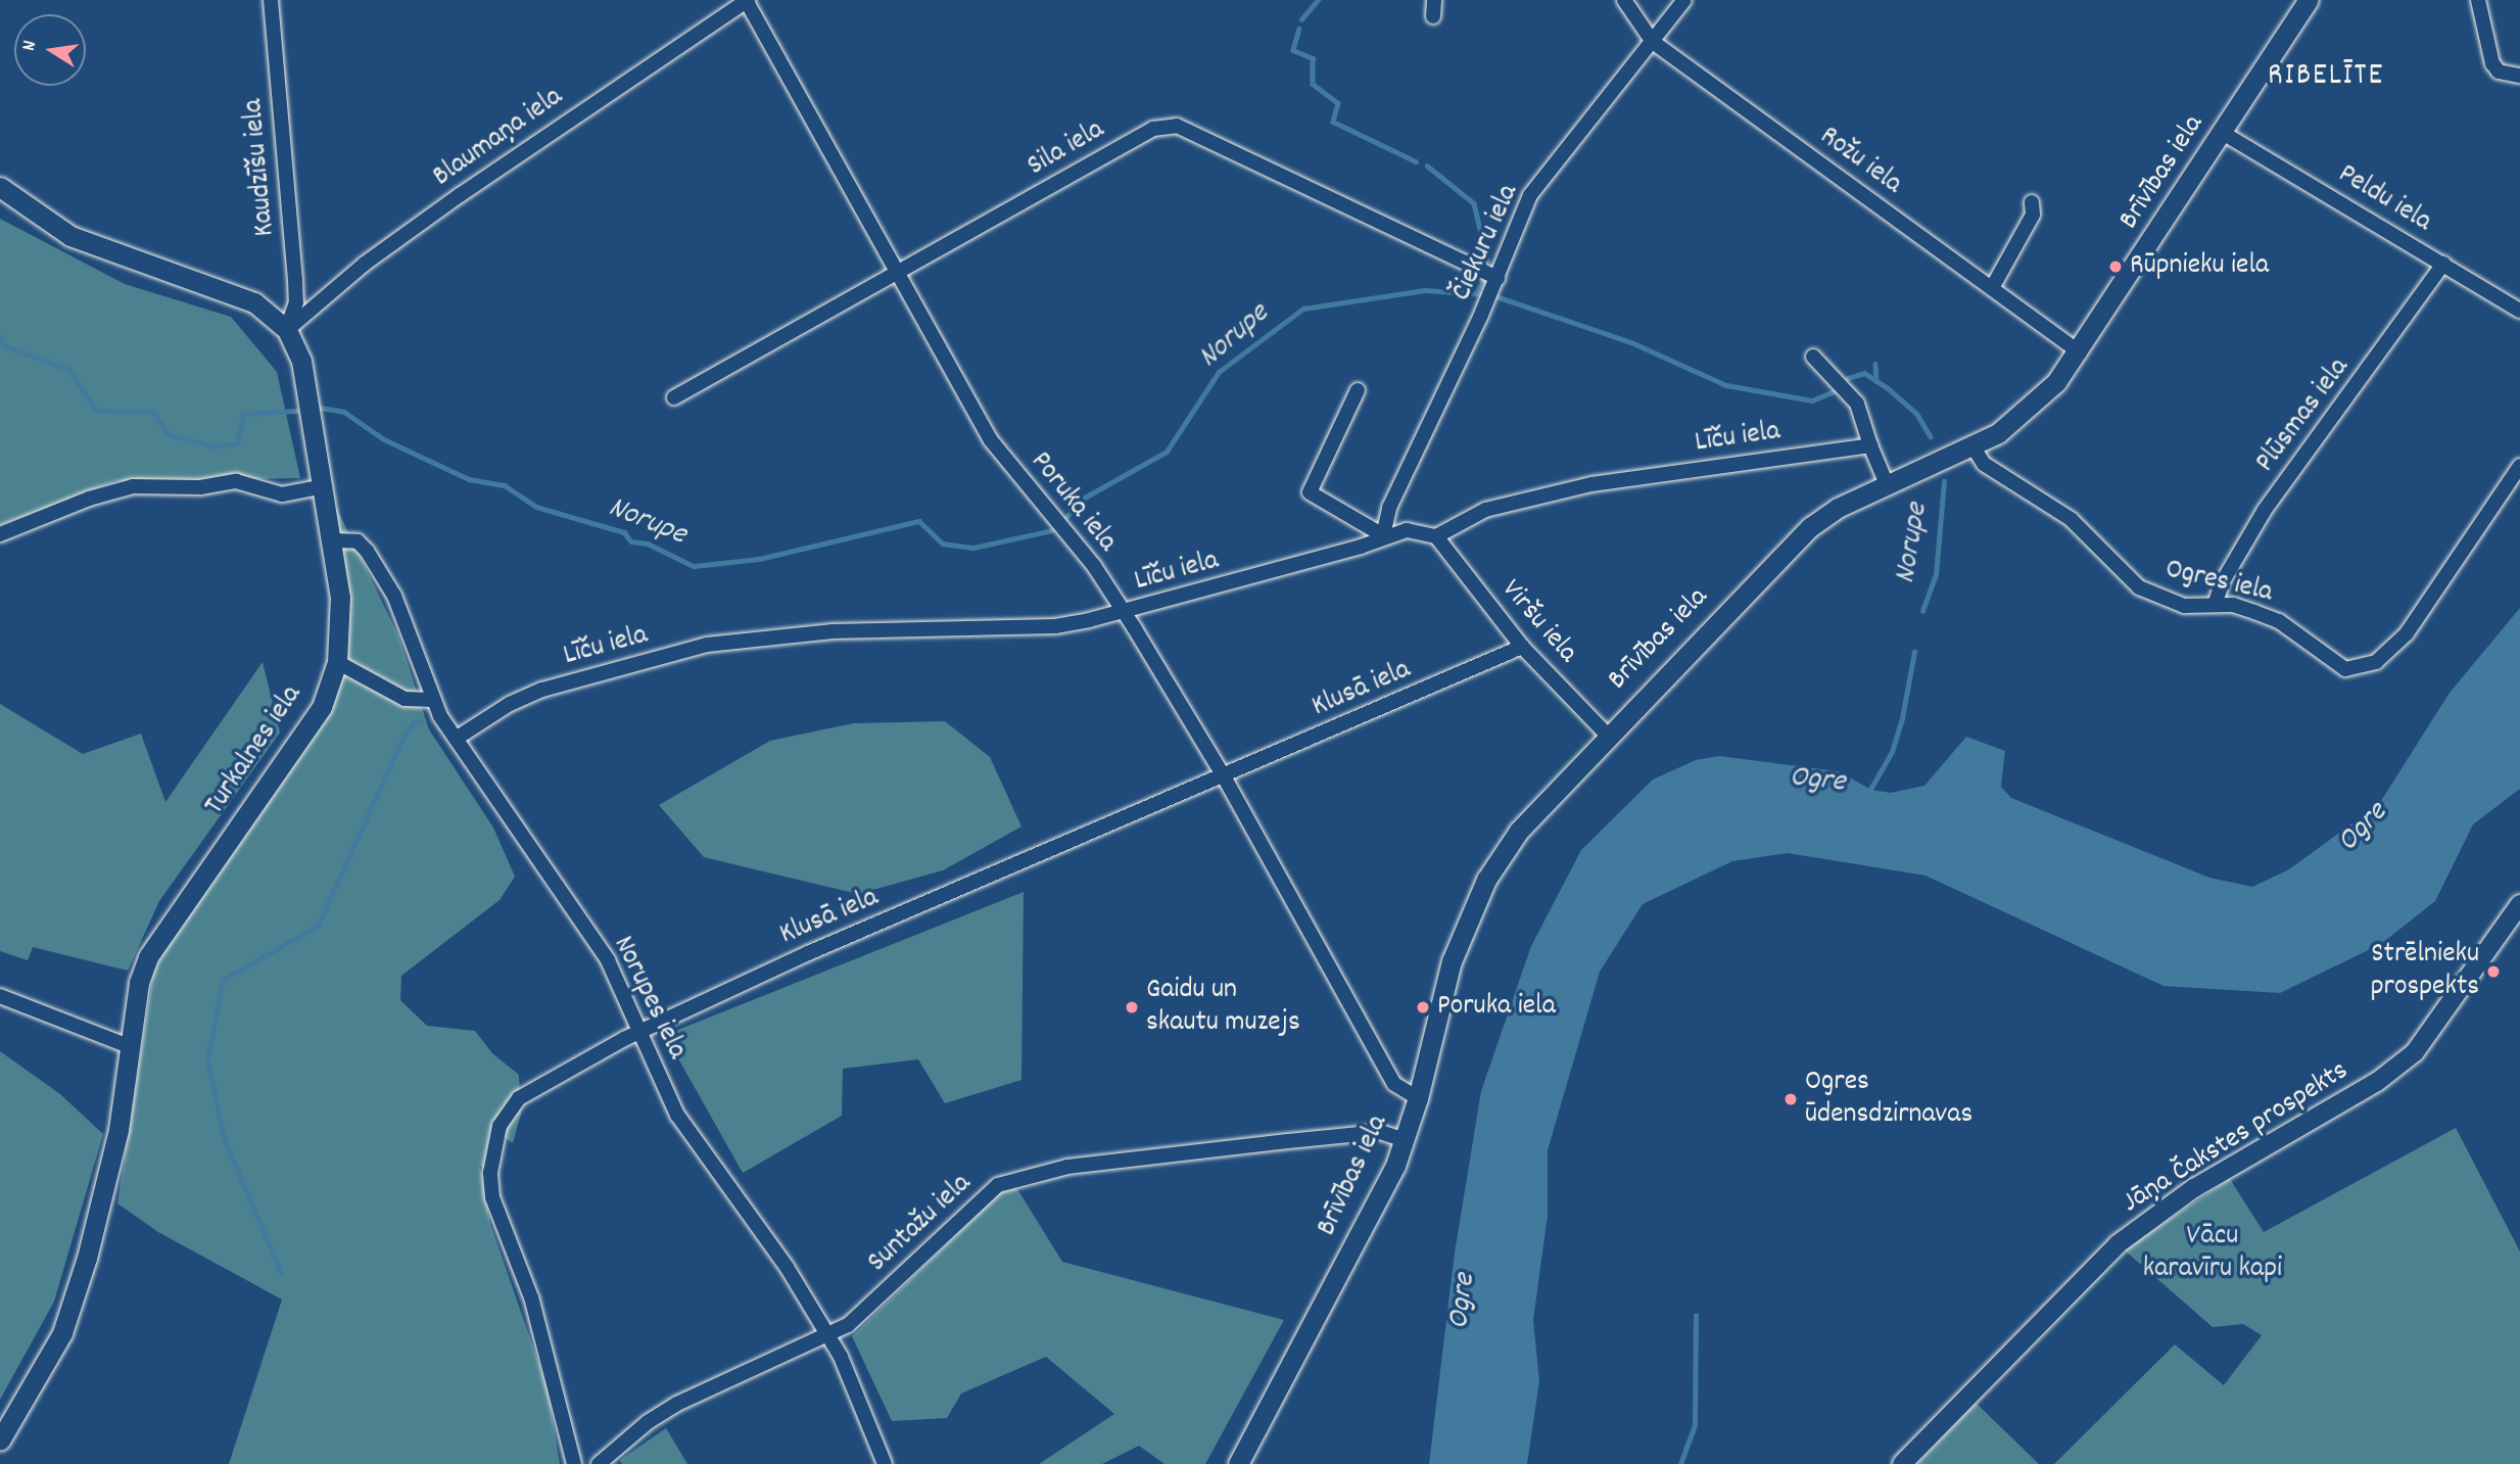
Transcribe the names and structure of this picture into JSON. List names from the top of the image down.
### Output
{
  "streets": {
    "main road": ["Brīvības iela", "Turkalnes iela"],
    "street": [
      "Blaumaņa iela",
      "Sila iela",
      "Rožu iela",
      "Kaudzīšu iela",
      "Peldu iela",
      "Čiekuru iela",
      "Plūsmas iela",
      "Līču iela",
      "Poruka iela",
      "Ogres iela",
      "Viršu iela",
      "Klusā iela",
      "Norupes iela",
      "Jāņa Čakstes prospekts",
      "Suntažu iela"
    ]
  },
  "crossings": [
    ["Blaumaņa iela", "Kaudzīšu iela"],
    ["Blaumaņa iela", "Poruka iela"],
    ["Blaumaņa iela", "Turkalnes iela"],
    ["Sila iela", "Čiekuru iela"],
    ["Sila iela", "Poruka iela"],
    ["Rožu iela", "Brīvības iela"],
    ["Rožu iela", "Čiekuru iela"],
    ["Kaudzīšu iela", "Turkalnes iela"],
    ["Brīvības iela", "Peldu iela"],
    ["Brīvības iela", "Poruka iela"],
    ["Brīvības iela", "Ogres iela"],
    ["Brīvības iela", "Viršu iela"],
    ["Brīvības iela", "Suntažu iela"],
    ["Peldu iela", "Plūsmas iela"],
    ["Čiekuru iela", "Līču iela"],
    ["Plūsmas iela", "Ogres iela"],
    ["Līču iela", "Poruka iela"],
    ["Līču iela", "Viršu iela"],
    ["Līču iela", "Norupes iela"],
    ["Poruka iela", "Klusā iela"],
    ["Viršu iela", "Klusā iela"],
    ["Klusā iela", "Norupes iela"],
    ["Turkalnes iela", "Norupes iela"],
    ["Norupes iela", "Suntažu iela"]
  ],
  "districts": ["RIBELĪTE"],
  "water": ["Norupe", "Ogre"],
  "parks": ["Vācu karavīru kapi"],
  "places": [
    "Rūpnieku iela",
    "Strēlnieku prospekts",
    "Gaidu un skautu muzejs",
    "Poruka iela",
    "Ogres ūdensdzirnavas"
  ],
  "north": "left"
}
